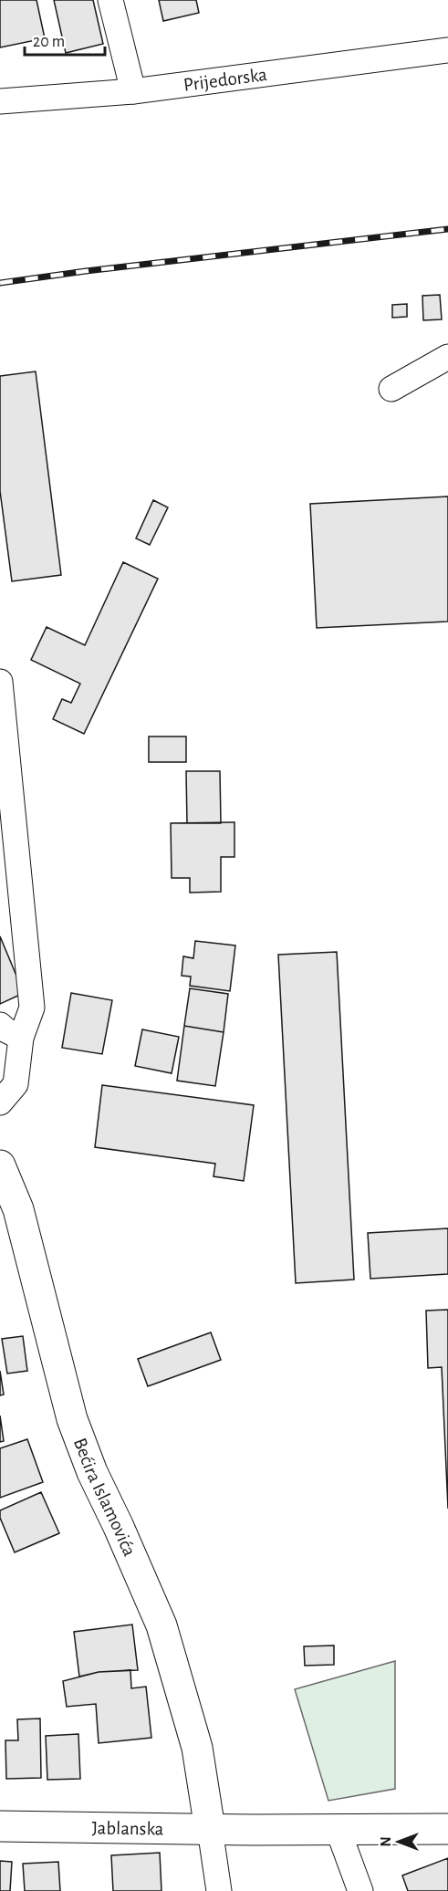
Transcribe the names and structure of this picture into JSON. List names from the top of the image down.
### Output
{
  "streets": {
    "street": ["Prijedorska", "Bećira Islamovića", "Jablanska"]
  },
  "crossings": [
    ["Bećira Islamovića", "Jablanska"]
  ],
  "scale_bar": "20 m",
  "north": "left"
}
